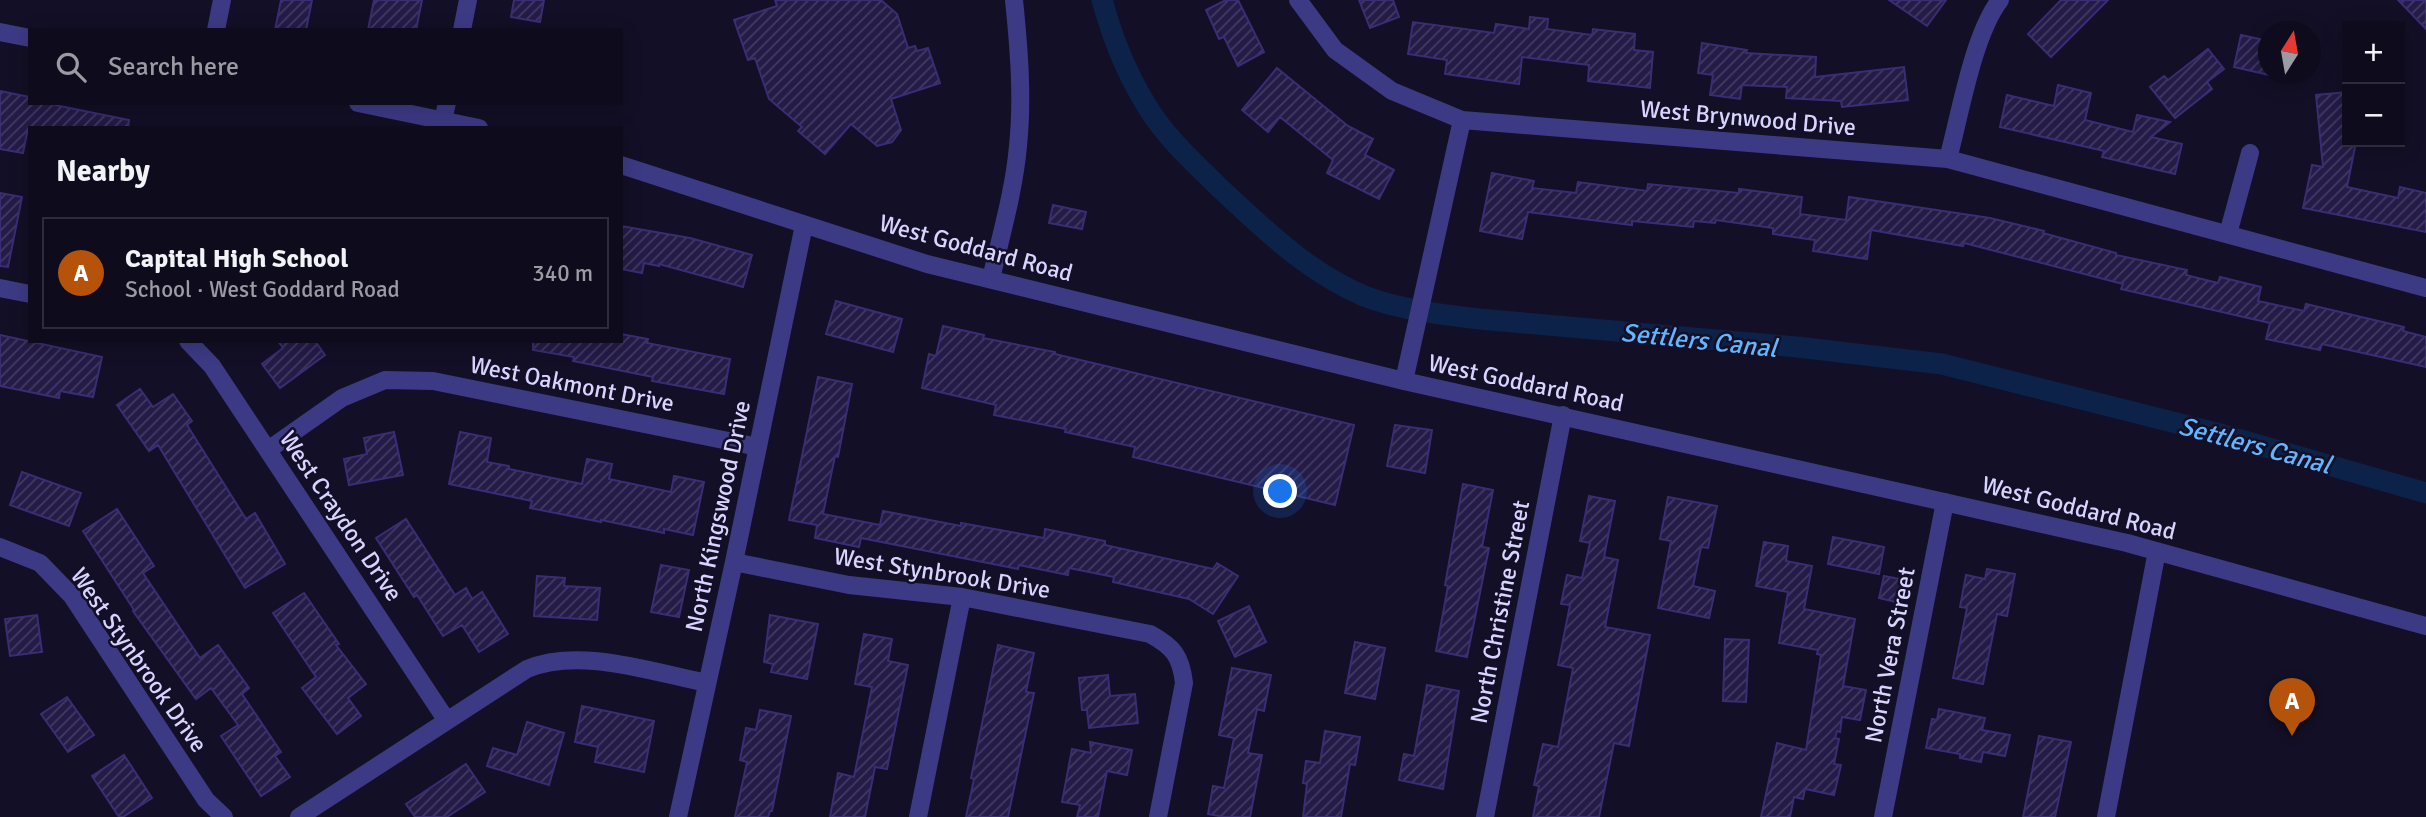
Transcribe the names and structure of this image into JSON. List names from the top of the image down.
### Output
{
  "streets": {
    "street": [
      "West Brynwood Drive",
      "West Goddard Road",
      "West Oakmont Drive",
      "West Craydon Drive",
      "North Kingswood Drive",
      "West Stynbrook Drive",
      "North Christine Street",
      "North Vera Street"
    ]
  },
  "crossings": [
    ["West Goddard Road", "North Kingswood Drive"],
    ["West Goddard Road", "North Christine Street"],
    ["West Goddard Road", "North Vera Street"],
    ["West Oakmont Drive", "West Craydon Drive"],
    ["West Oakmont Drive", "North Kingswood Drive"],
    ["North Kingswood Drive", "West Stynbrook Drive"]
  ],
  "water": ["Settlers Canal"],
  "north": "top",
  "page": {
    "map_buttons": ["+", "−"],
    "search": "Search here",
    "heading": "Nearby",
    "list": [
      {
        "mark": "A",
        "name": "Capital High School",
        "note": "School · West Goddard Road",
        "value": "340 m"
      }
    ],
    "pins": "A"
  }
}
